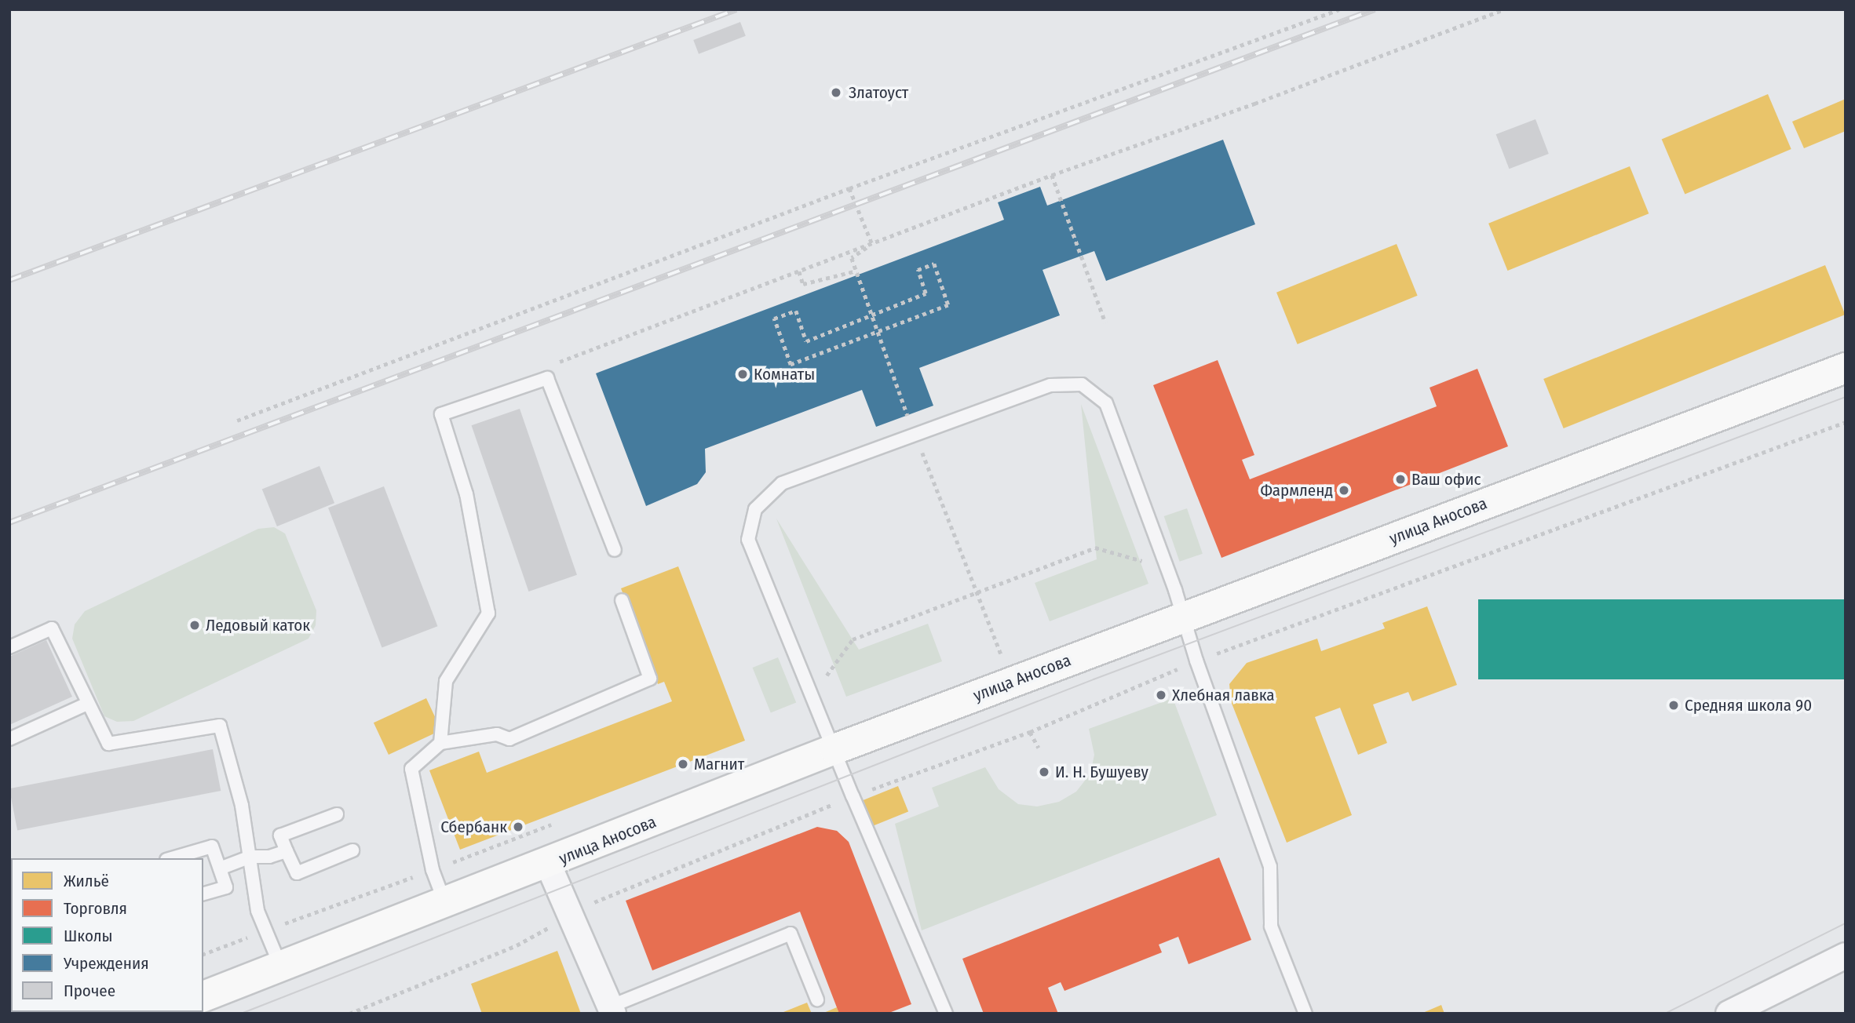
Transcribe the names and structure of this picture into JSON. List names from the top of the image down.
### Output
{
  "streets": {
    "main road": ["улица Аносова"]
  },
  "places": [
    "Златоуст",
    "Комнаты",
    "Ваш офис",
    "Фармленд",
    "Ледовый каток",
    "Хлебная лавка",
    "Средняя школа 90",
    "Магнит",
    "И. Н. Бушуеву",
    "Сбербанк"
  ],
  "legend": [
    "Жильё",
    "Торговля",
    "Школы",
    "Учреждения",
    "Прочее"
  ]
}
